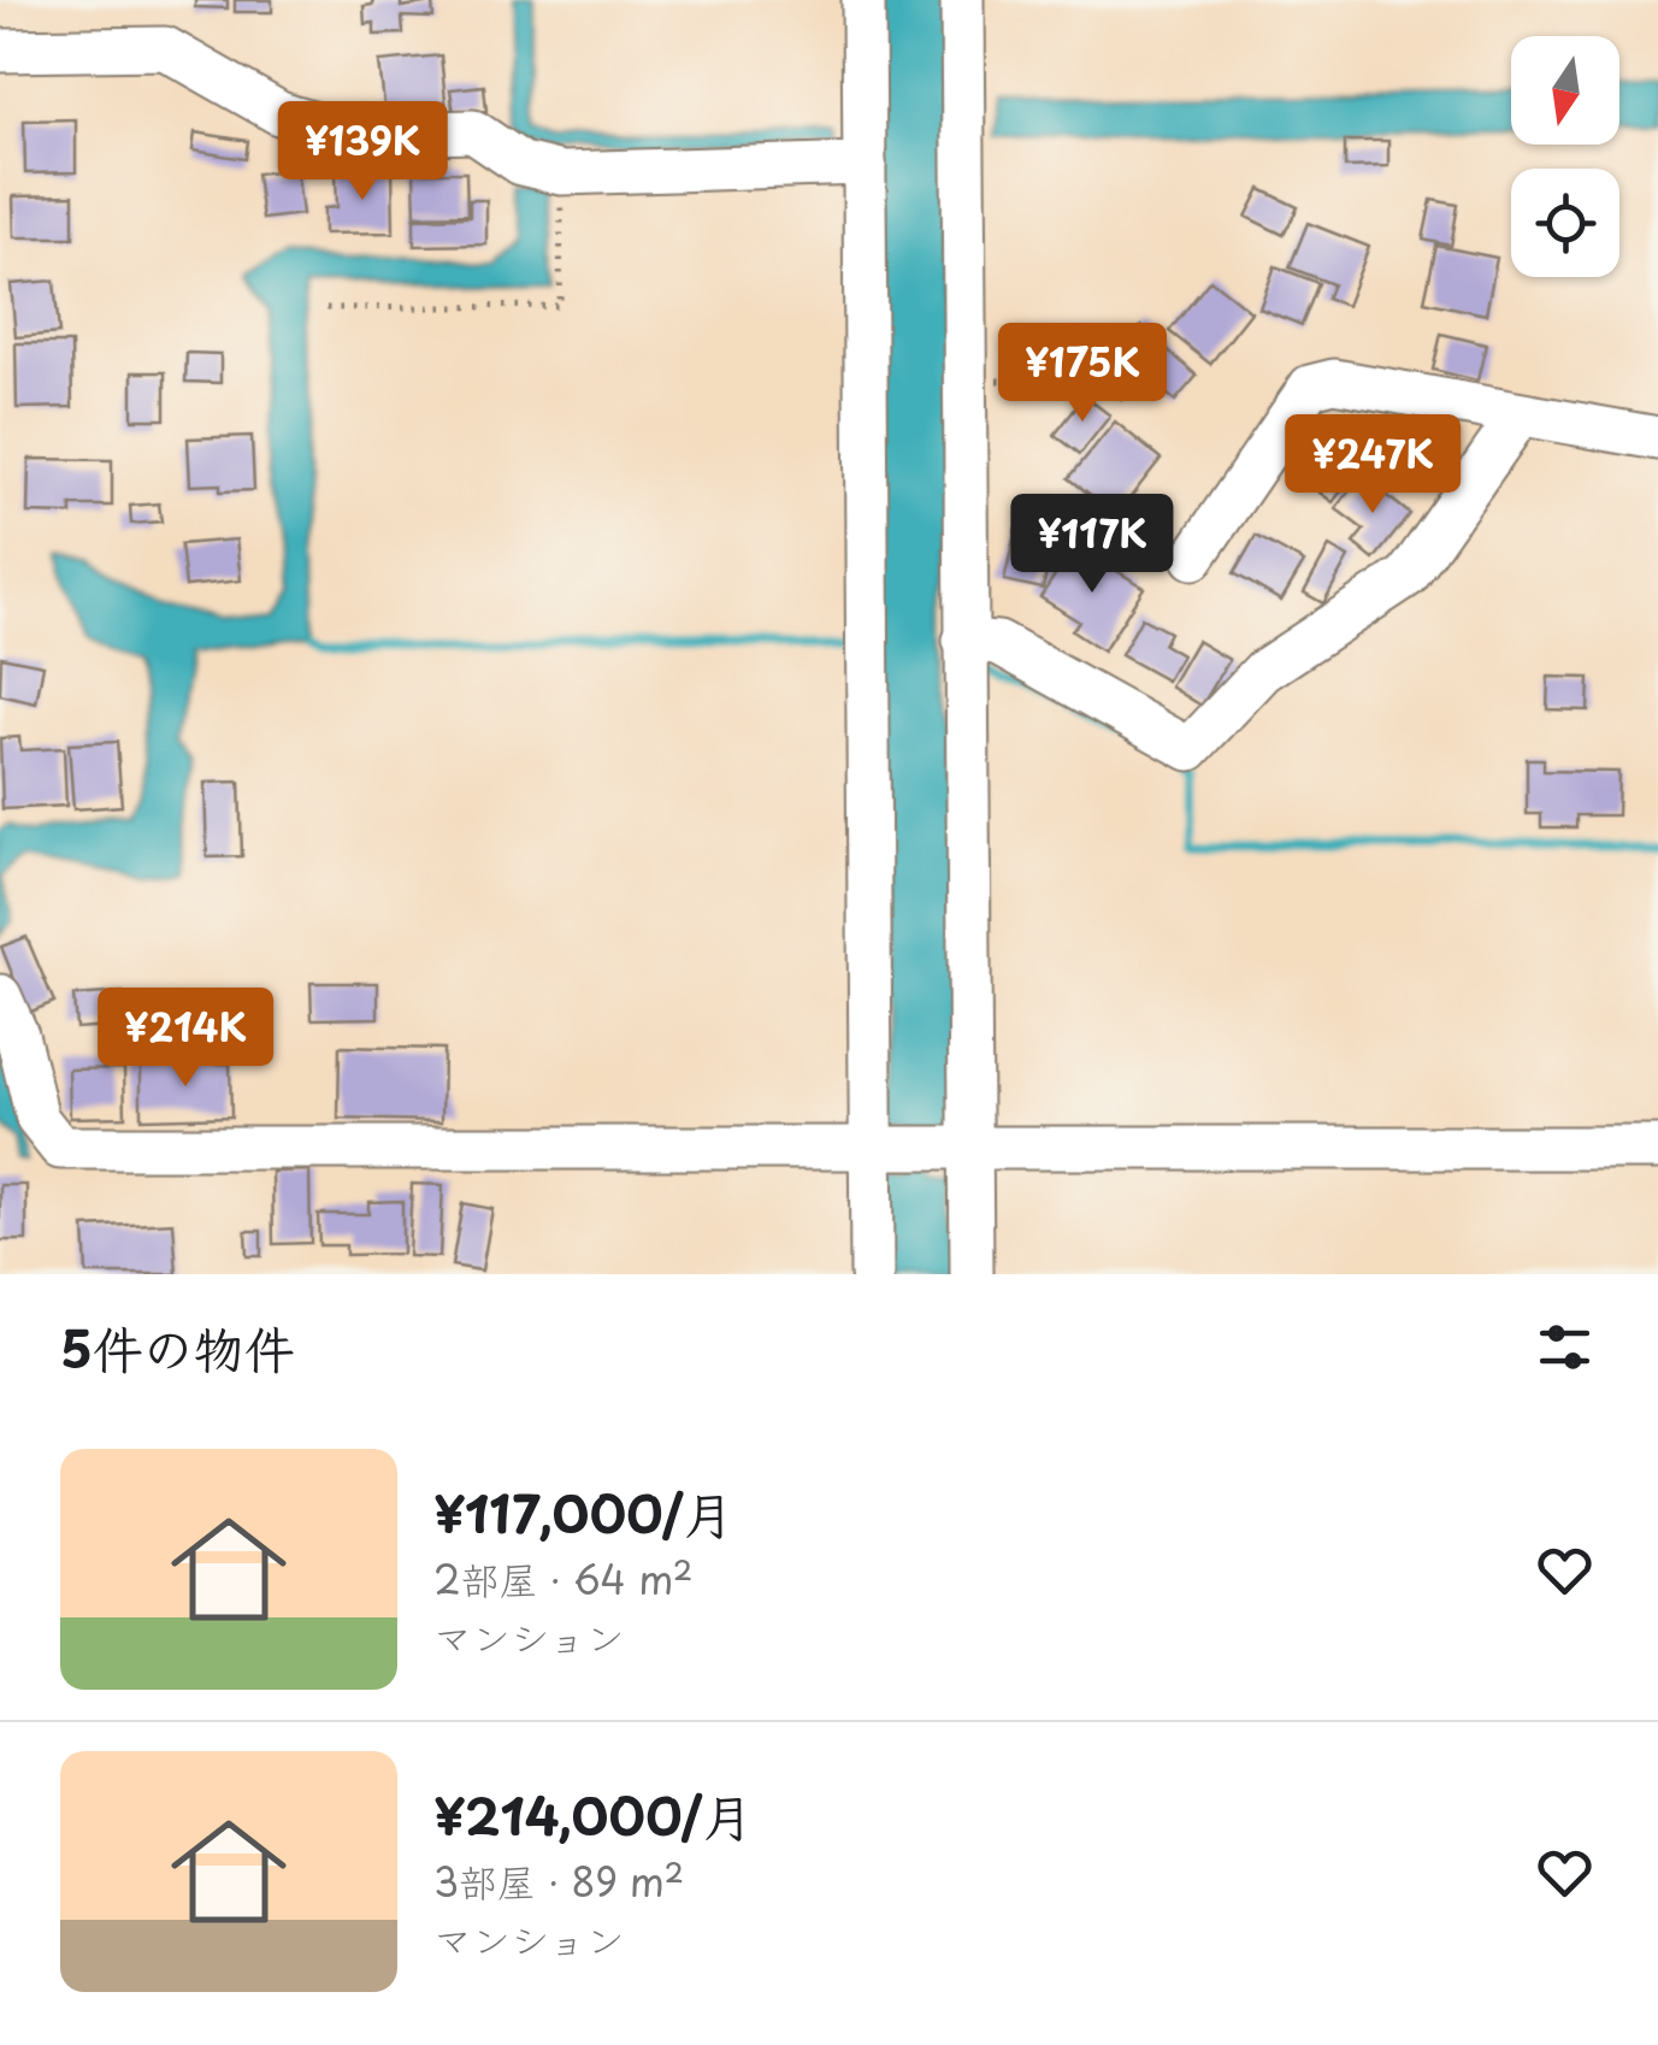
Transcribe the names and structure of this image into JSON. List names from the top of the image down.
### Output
{
  "north": "bottom",
  "page": {
    "price": [
      "¥139K",
      "¥175K",
      "¥247K",
      "¥117K",
      "¥214K"
    ],
    "heading": "5件の物件",
    "list": [
      {
        "name": "¥117,000/月",
        "note": "2部屋 · 64 m² · マンション"
      },
      {
        "name": "¥214,000/月",
        "note": "3部屋 · 89 m² · マンション"
      }
    ]
  }
}
